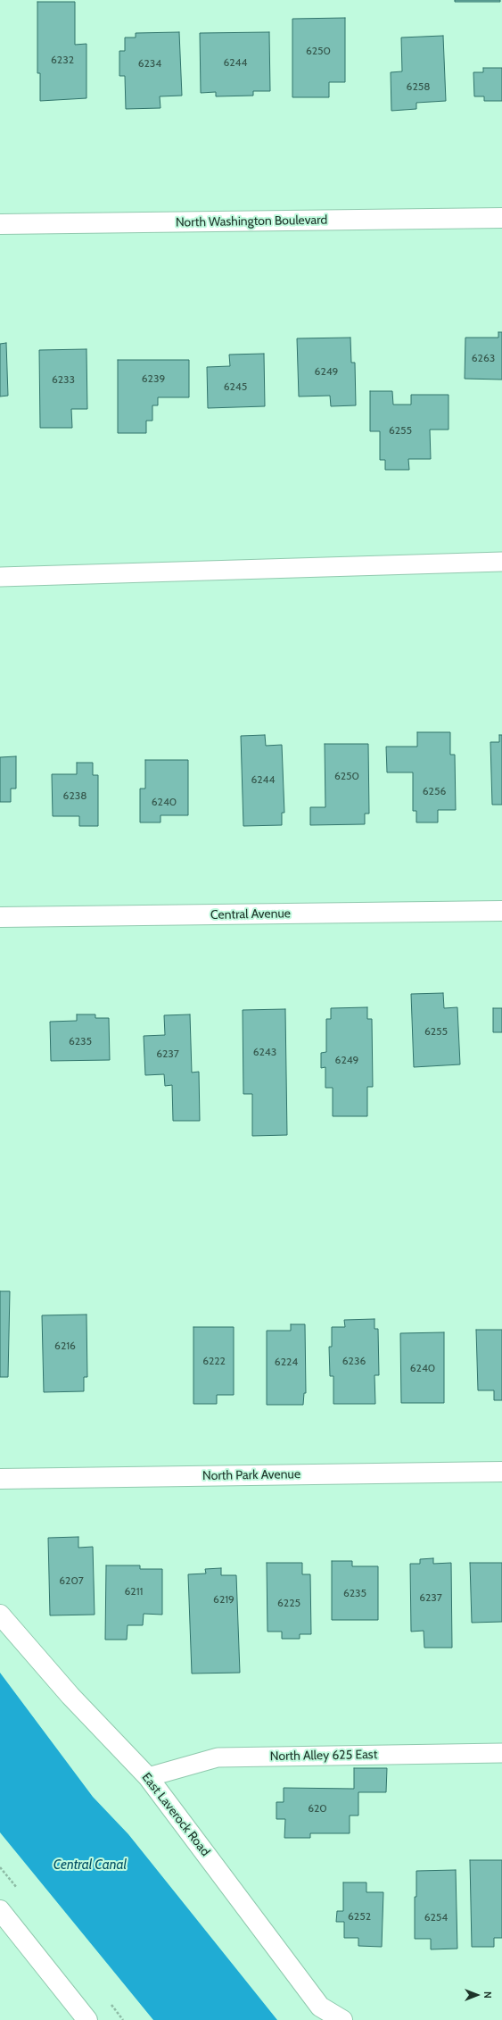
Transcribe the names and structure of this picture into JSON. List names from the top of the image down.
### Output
{
  "streets": {
    "street": [
      "North Washington Boulevard",
      "Central Avenue",
      "North Park Avenue",
      "East Laverock Road"
    ],
    "lane": ["North Alley 625 East"]
  },
  "crossings": [
    ["North Alley 625 East", "East Laverock Road"]
  ],
  "water": ["Central Canal"],
  "house_numbers": [
    "6250",
    "6232",
    "6244",
    "6234",
    "6258",
    "6263",
    "6249",
    "6239",
    "6233",
    "6245",
    "6255",
    "6250",
    "6244",
    "6256",
    "6238",
    "6240",
    "6255",
    "6235",
    "6243",
    "6237",
    "6249",
    "6216",
    "6222",
    "6236",
    "6224",
    "6240",
    "6207",
    "6211",
    "6235",
    "6237",
    "6219",
    "6225",
    "620",
    "6252",
    "6254"
  ],
  "north": "right"
}
